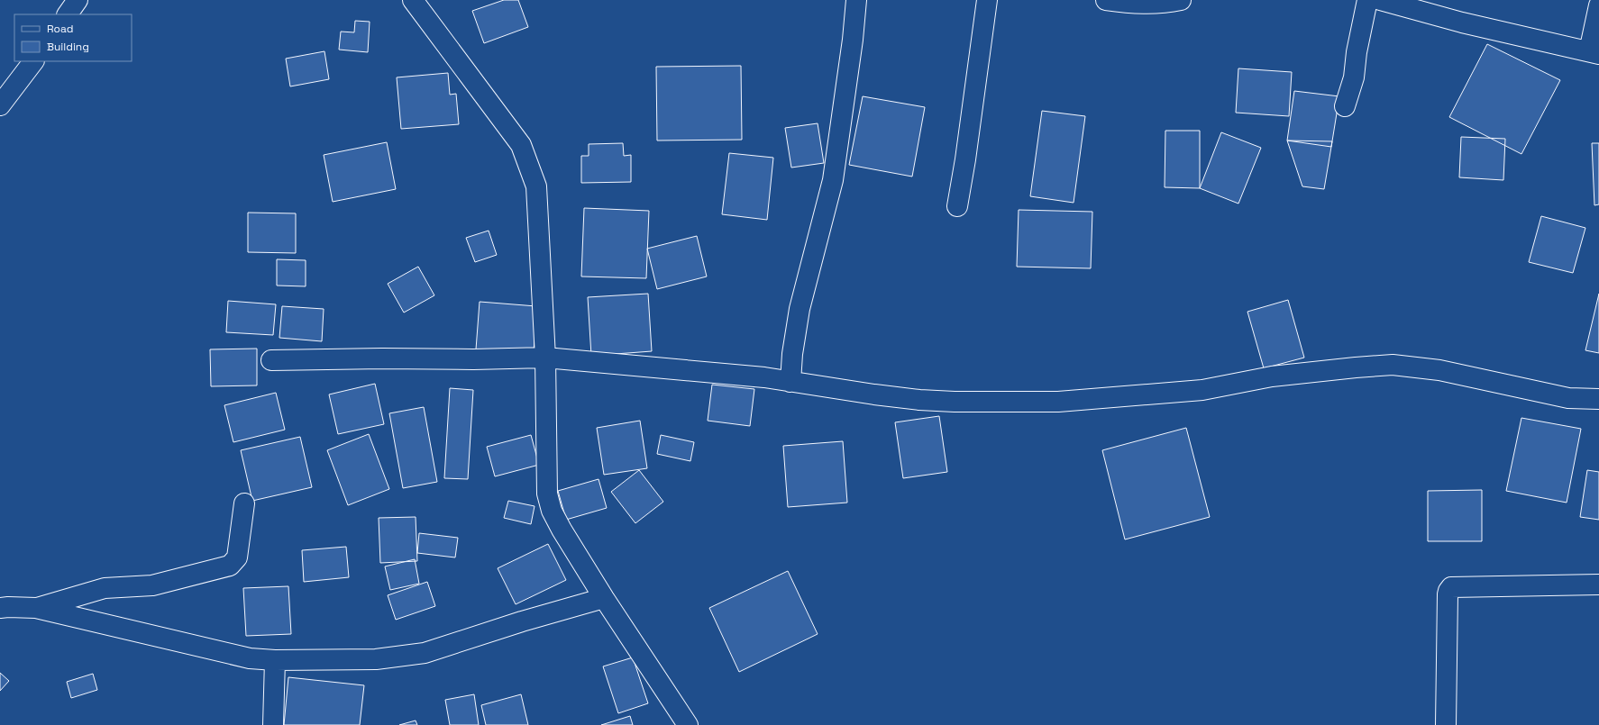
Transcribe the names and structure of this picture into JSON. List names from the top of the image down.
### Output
{
  "legend": ["Road", "Building"]
}
